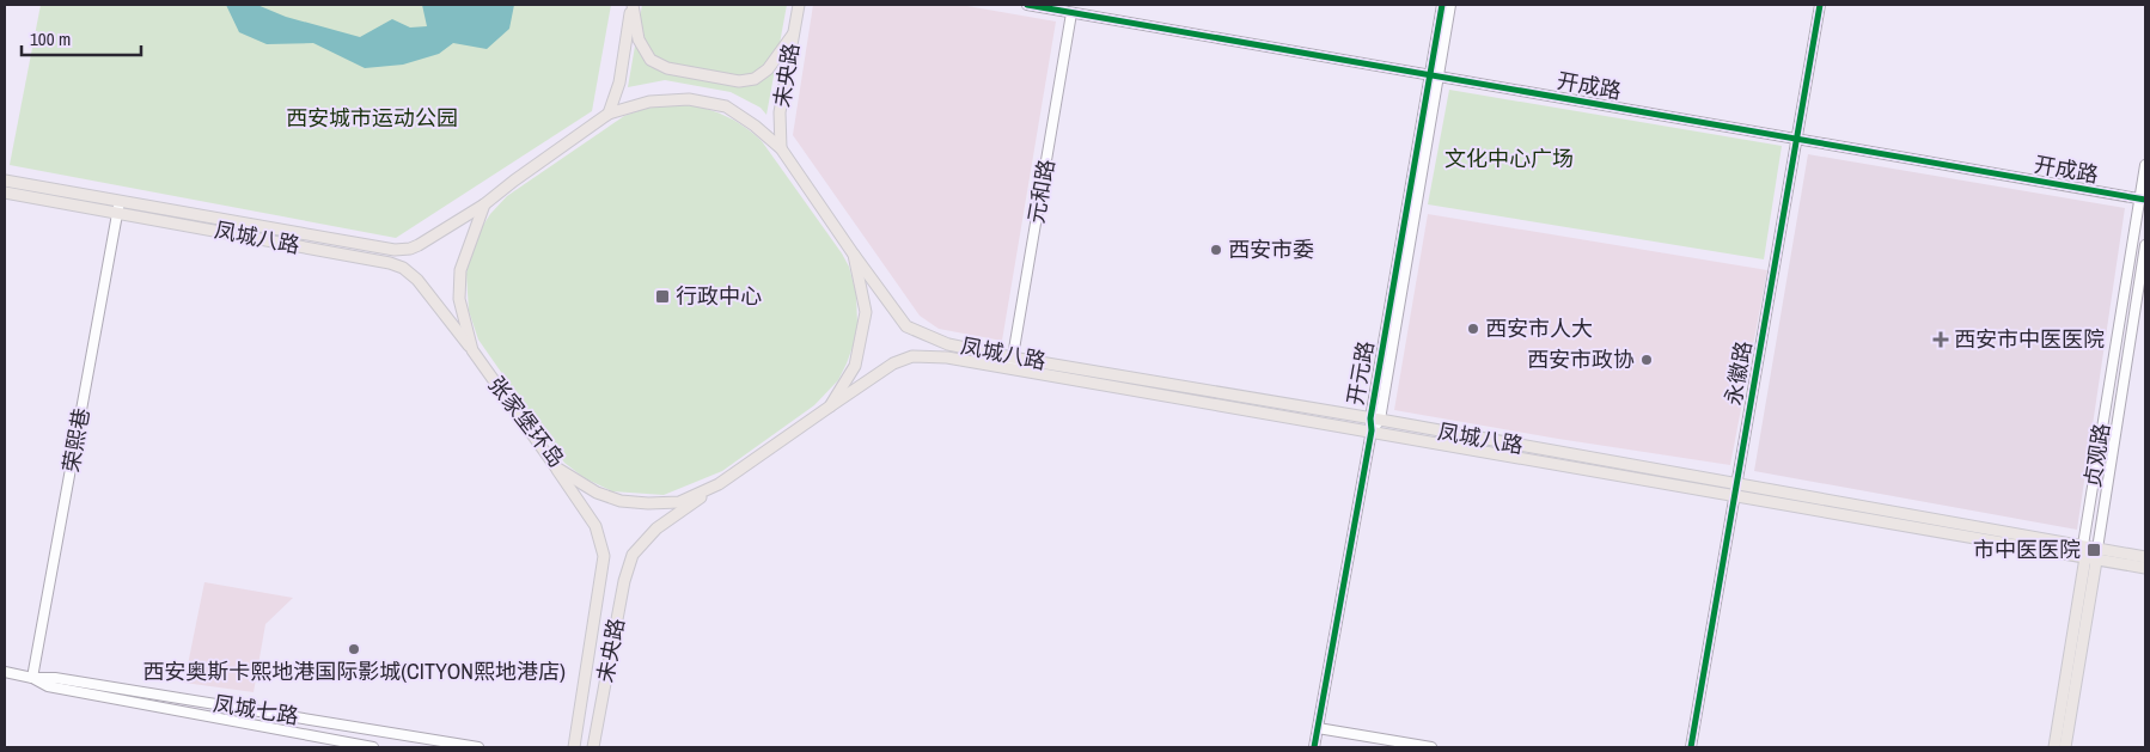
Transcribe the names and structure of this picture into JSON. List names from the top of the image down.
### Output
{
  "streets": {
    "main road": [
      "未央路",
      "凤城八路",
      "张家堡环岛",
      "贞观路"
    ],
    "street": [
      "开成路",
      "元和路",
      "开元路",
      "永徽路",
      "荣熙巷",
      "凤城七路"
    ]
  },
  "crossings": [
    ["未央路", "张家堡环岛"],
    ["开成路", "元和路"],
    ["开成路", "开元路"],
    ["开成路", "永徽路"],
    ["开成路", "贞观路"],
    ["元和路", "凤城八路"],
    ["凤城八路", "开元路"],
    ["凤城八路", "永徽路"],
    ["凤城八路", "张家堡环岛"],
    ["凤城八路", "荣熙巷"],
    ["凤城八路", "贞观路"],
    ["荣熙巷", "凤城七路"]
  ],
  "parks": ["西安城市运动公园", "文化中心广场"],
  "places": {
    "other": [
      "西安市委",
      "西安市人大",
      "西安市政协",
      "西安奥斯卡熙地港国际影城(CITYON熙地港店)"
    ],
    "transit": ["行政中心", "市中医医院"],
    "health": ["西安市中医医院"]
  },
  "scale_bar": "100 m"
}
